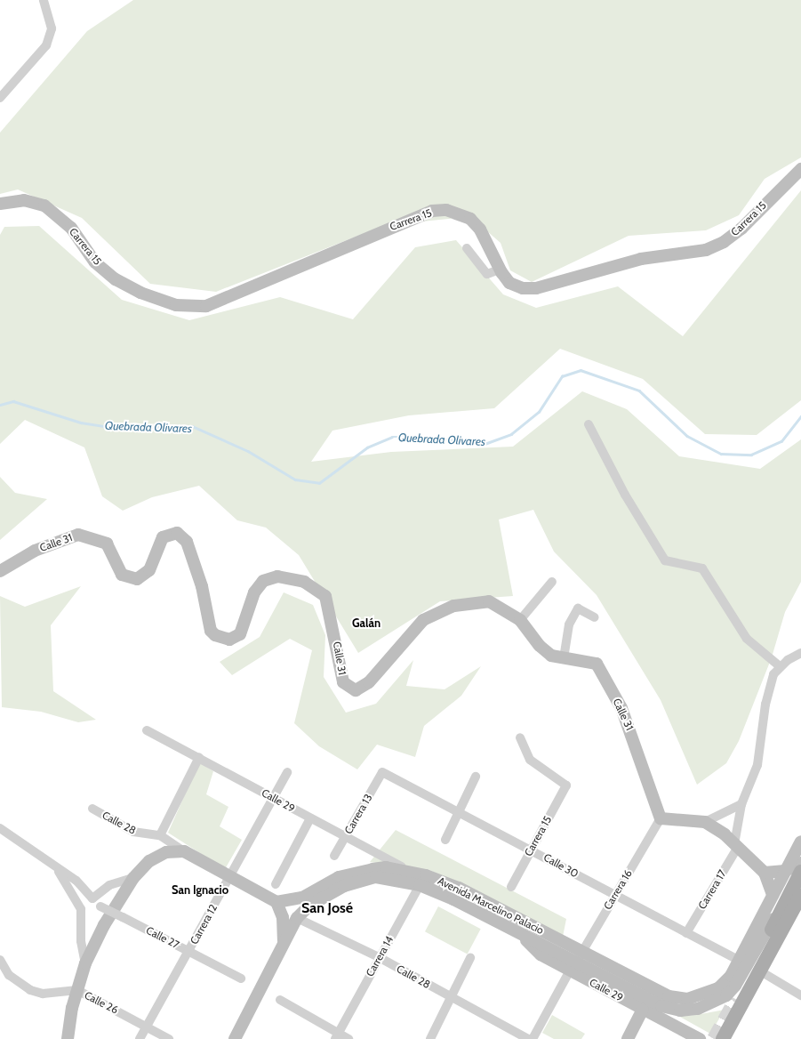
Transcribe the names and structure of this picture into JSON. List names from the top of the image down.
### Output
{
  "streets": {
    "main road": [
      "Carrera 15",
      "Calle 31",
      "Calle 29",
      "Avenida Marcelino Palacio"
    ],
    "street": [
      "Carrera 13",
      "Calle 28",
      "Calle 30",
      "Carrera 16",
      "Carrera 17",
      "Carrera 12",
      "Calle 27",
      "Carrera 14",
      "Calle 26"
    ]
  },
  "crossings": [
    ["Carrera 15", "Calle 30"],
    ["Calle 31", "Carrera 16"],
    ["Calle 29", "Carrera 13"],
    ["Calle 29", "Carrera 16"],
    ["Calle 29", "Avenida Marcelino Palacio"],
    ["Calle 29", "Carrera 12"],
    ["Carrera 13", "Calle 30"],
    ["Calle 28", "Avenida Marcelino Palacio"],
    ["Calle 28", "Carrera 14"],
    ["Calle 30", "Carrera 16"],
    ["Calle 30", "Carrera 17"],
    ["Calle 30", "Avenida Marcelino Palacio"],
    ["Carrera 16", "Avenida Marcelino Palacio"],
    ["Avenida Marcelino Palacio", "Carrera 14"],
    ["Carrera 12", "Calle 27"],
    ["Carrera 12", "Calle 26"]
  ],
  "districts": ["Galán", "San Ignacio", "San José"],
  "water": ["Quebrada Olivares"]
}
